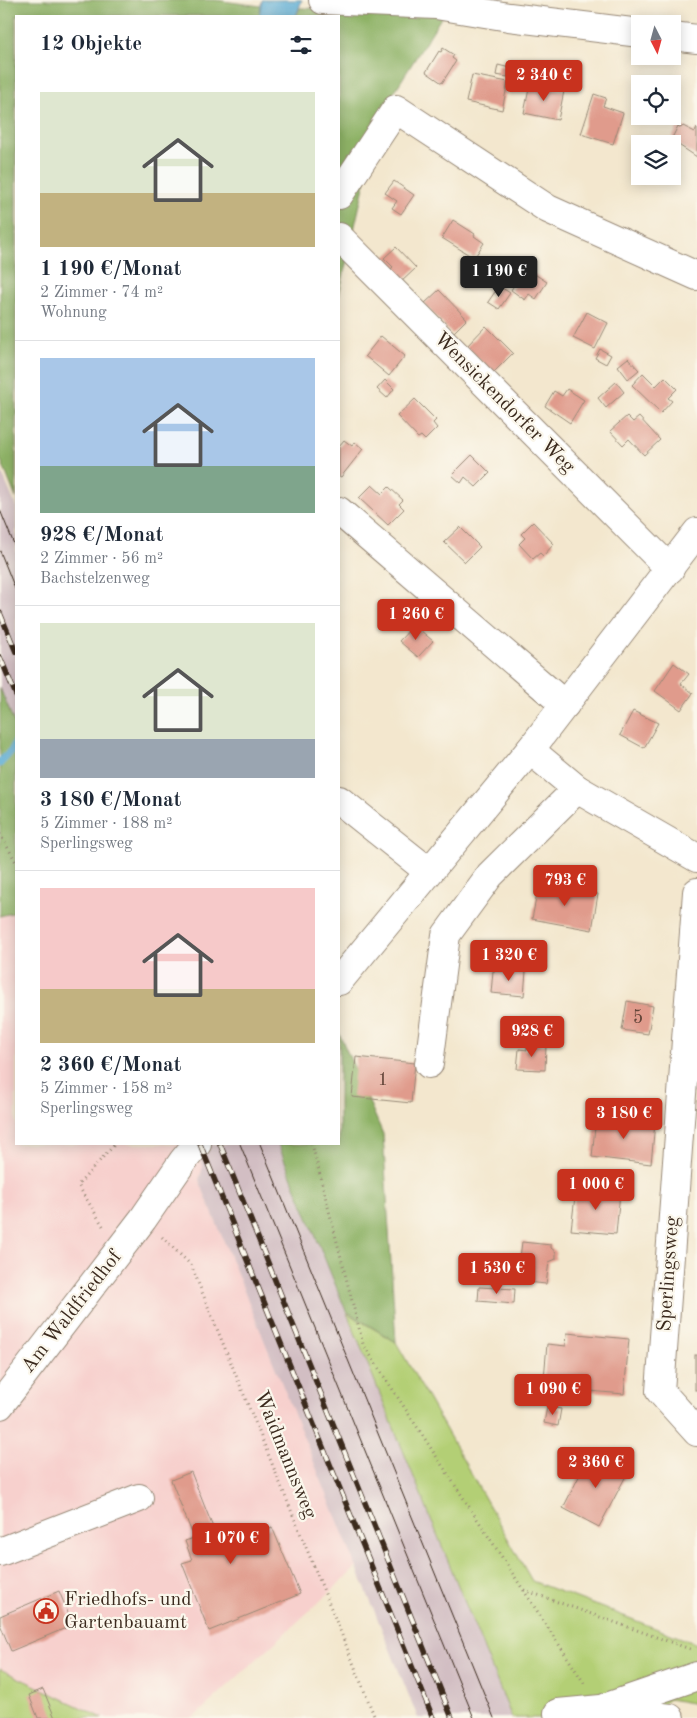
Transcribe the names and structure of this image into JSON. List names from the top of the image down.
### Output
{
  "streets": {
    "street": ["Wensickendorfer Weg", "Sperlingsweg", "Am Waldfriedhof"],
    "path": ["Waidmannsweg"]
  },
  "crossings": [
    ["Am Waldfriedhof", "Waidmannsweg"]
  ],
  "places": {
    "public building": ["Friedhofs- und Gartenbauamt"]
  },
  "house_numbers": ["5", "1"],
  "north": "bottom",
  "page": {
    "heading": "12 Objekte",
    "price": [
      "2 340 €",
      "1 190 €",
      "1 260 €",
      "793 €",
      "1 320 €",
      "928 €",
      "3 180 €",
      "1 000 €",
      "1 530 €",
      "1 090 €",
      "2 360 €",
      "1 070 €"
    ],
    "list": [
      {
        "name": "1 190 €/Monat",
        "note": "2 Zimmer · 74 m² · Wohnung"
      },
      {
        "name": "928 €/Monat",
        "note": "2 Zimmer · 56 m² · Bachstelzenweg"
      },
      {
        "name": "3 180 €/Monat",
        "note": "5 Zimmer · 188 m² · Sperlingsweg"
      },
      {
        "name": "2 360 €/Monat",
        "note": "5 Zimmer · 158 m² · Sperlingsweg"
      }
    ]
  }
}
